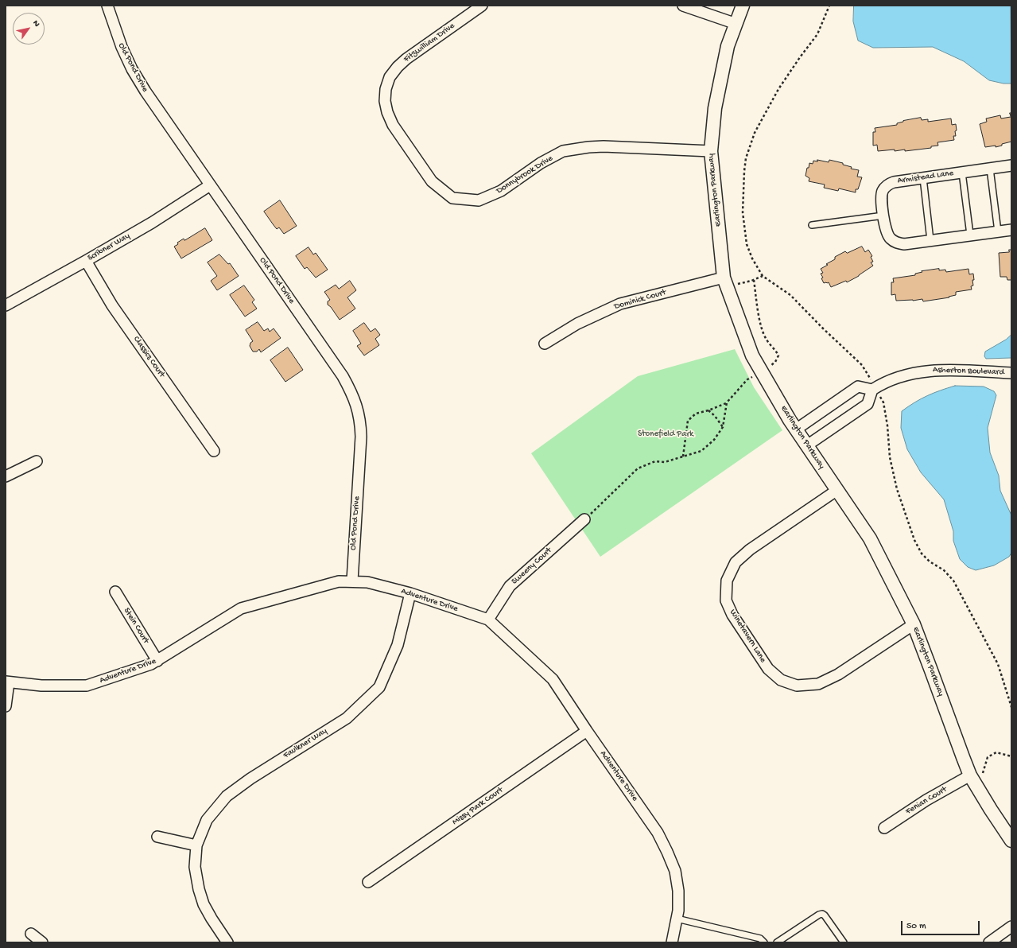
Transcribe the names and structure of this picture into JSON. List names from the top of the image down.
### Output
{
  "streets": {
    "street": [
      "Fitzwilliam Drive",
      "Old Pond Drive",
      "Donnybrook Drive",
      "Armistead Lane",
      "Earlington Parkway",
      "Scribner Way",
      "Dominick Court",
      "Classics Court",
      "Asherton Boulevard",
      "Sweeny Court",
      "Adventure Drive",
      "Stein Court",
      "Winetavern Lane",
      "Faulkner Way",
      "Fenian Court",
      "Missy Park Court"
    ]
  },
  "crossings": [
    ["Fitzwilliam Drive", "Donnybrook Drive"],
    ["Old Pond Drive", "Scribner Way"],
    ["Old Pond Drive", "Adventure Drive"],
    ["Donnybrook Drive", "Earlington Parkway"],
    ["Earlington Parkway", "Dominick Court"],
    ["Earlington Parkway", "Winetavern Lane"],
    ["Earlington Parkway", "Fenian Court"],
    ["Scribner Way", "Classics Court"],
    ["Sweeny Court", "Adventure Drive"],
    ["Adventure Drive", "Stein Court"],
    ["Adventure Drive", "Faulkner Way"],
    ["Adventure Drive", "Missy Park Court"]
  ],
  "parks": ["Stonefield Park"],
  "scale_bar": "50 m",
  "north": "top right"
}
